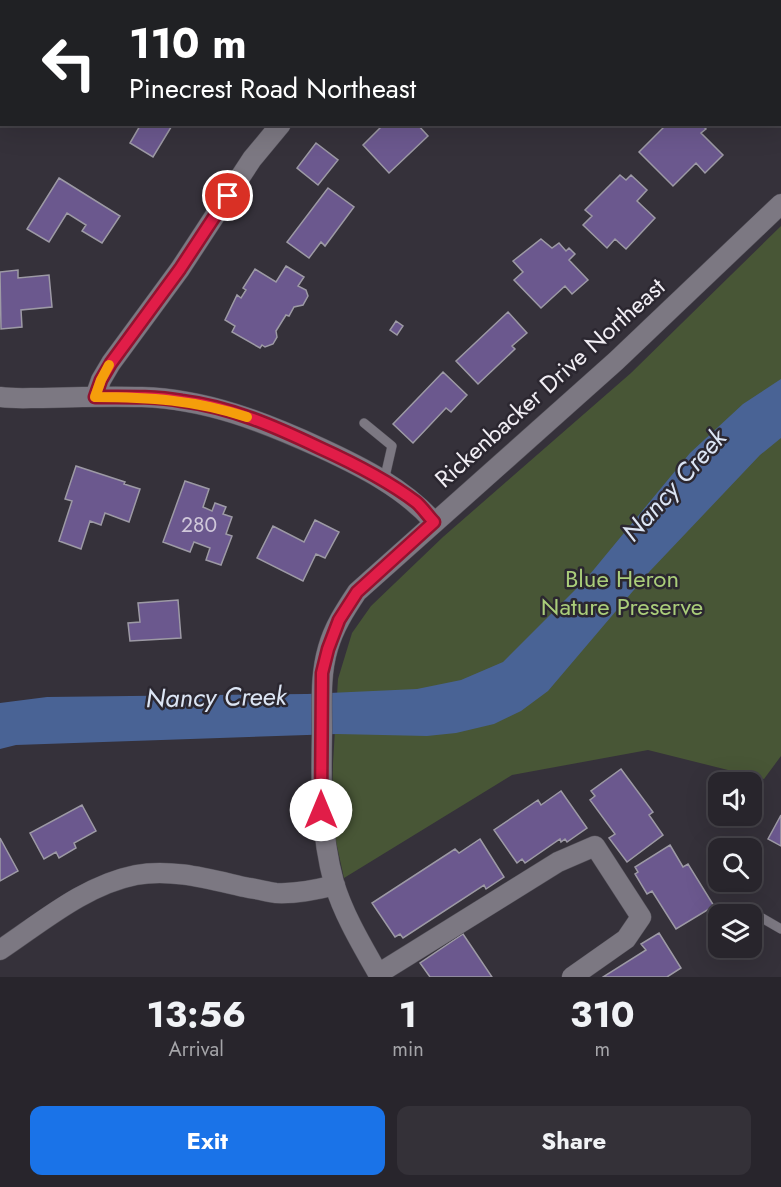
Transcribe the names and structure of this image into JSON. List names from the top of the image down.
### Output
{
  "streets": {
    "street": ["Rickenbacker Drive Northeast"]
  },
  "water": ["Nancy Creek"],
  "parks": ["Blue Heron Nature Preserve"],
  "house_numbers": ["280"],
  "page": {
    "turn": ["110 m", "Pinecrest Road Northeast"],
    "eta": [
      "13:56",
      "Arrival",
      "1",
      "min",
      "310",
      "m"
    ],
    "buttons": ["Exit", "Share"]
  }
}
